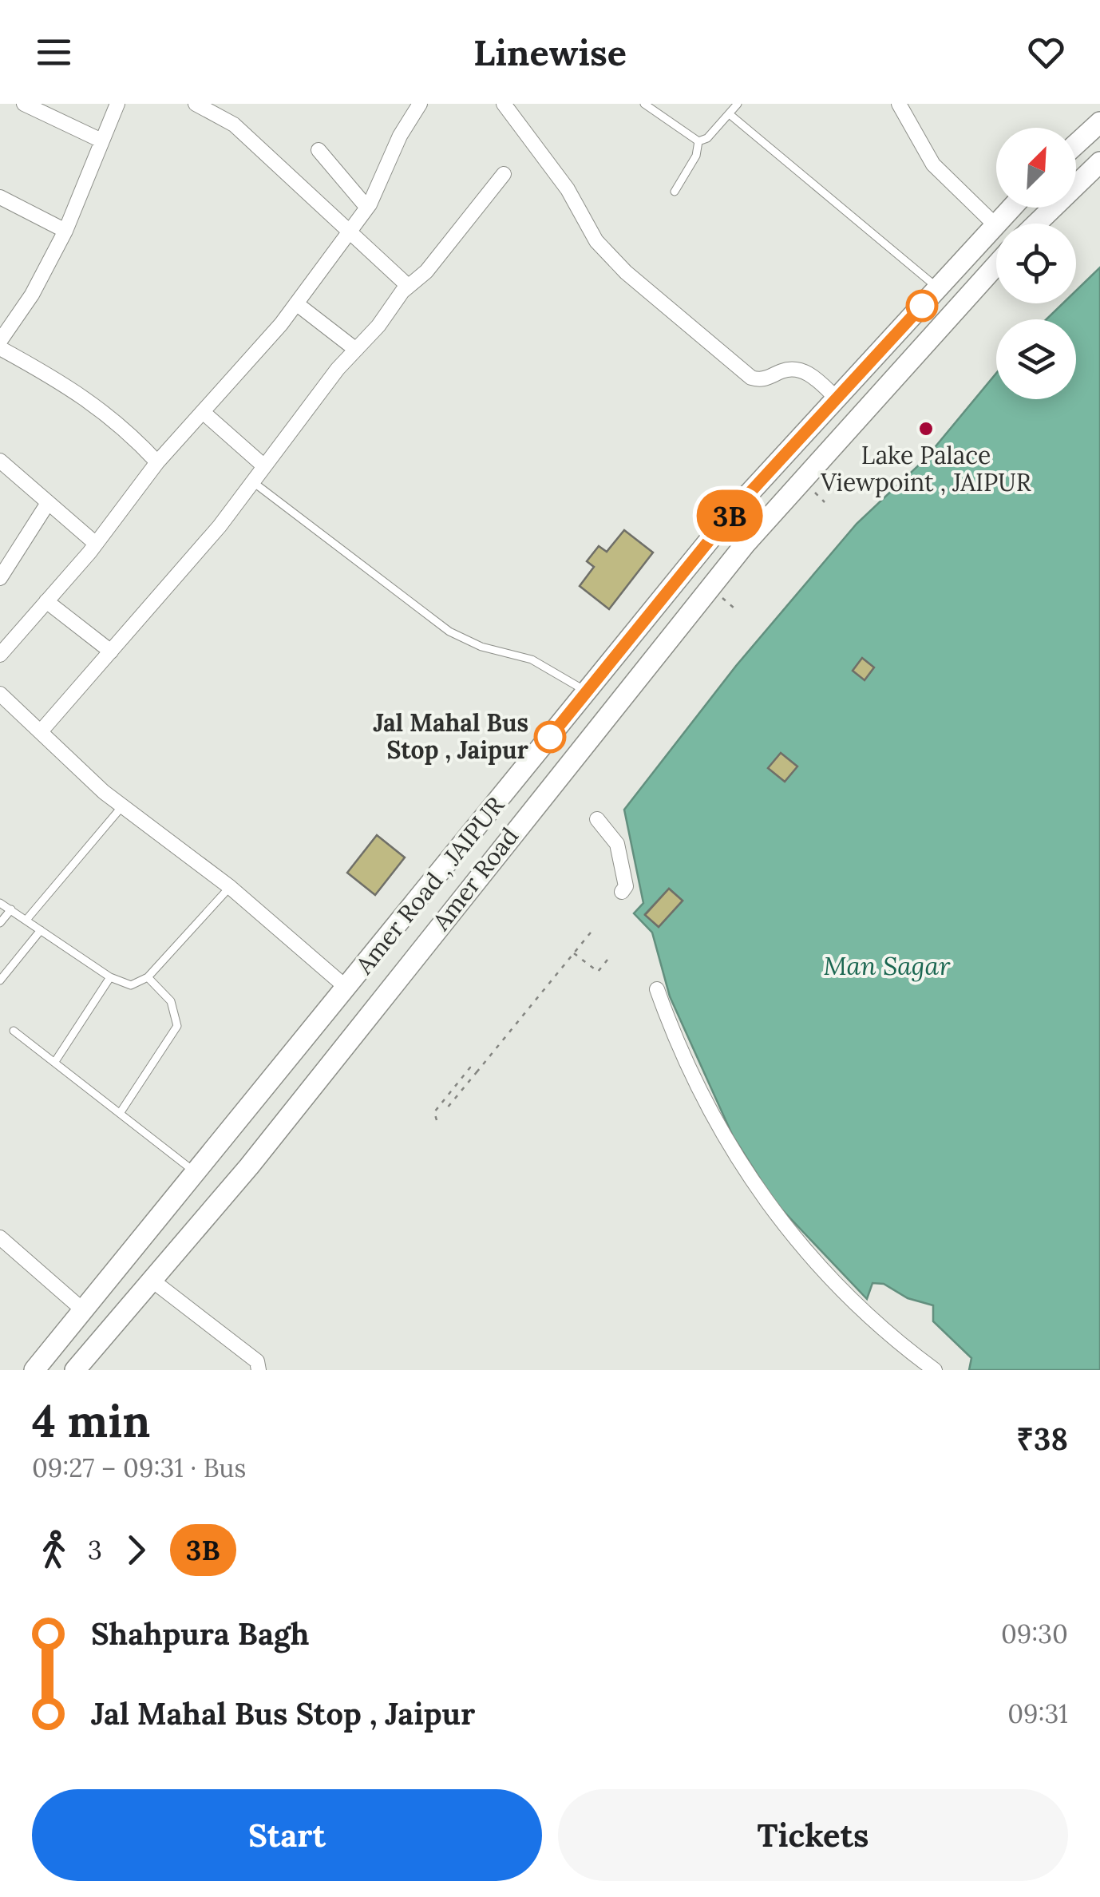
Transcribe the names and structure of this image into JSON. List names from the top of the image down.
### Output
{
  "streets": {
    "main road": ["Amer Road", "Amer Road , JAIPUR"]
  },
  "water": ["Man Sagar"],
  "places": ["Lake Palace Viewpoint , JAIPUR", "Jal Mahal Bus Stop , Jaipur"],
  "lines": ["bus line 3B"],
  "north": "top right",
  "page": {
    "header": "Linewise",
    "on_map": "3B",
    "heading": ["4 min", "09:27 – 09:31 · Bus", "₹38"],
    "legs": ["3", "3B"],
    "list": [
      {
        "name": "Shahpura Bagh",
        "value": "09:30"
      },
      {
        "name": "Jal Mahal Bus Stop , Jaipur",
        "value": "09:31"
      }
    ],
    "buttons": ["Start", "Tickets"]
  }
}
